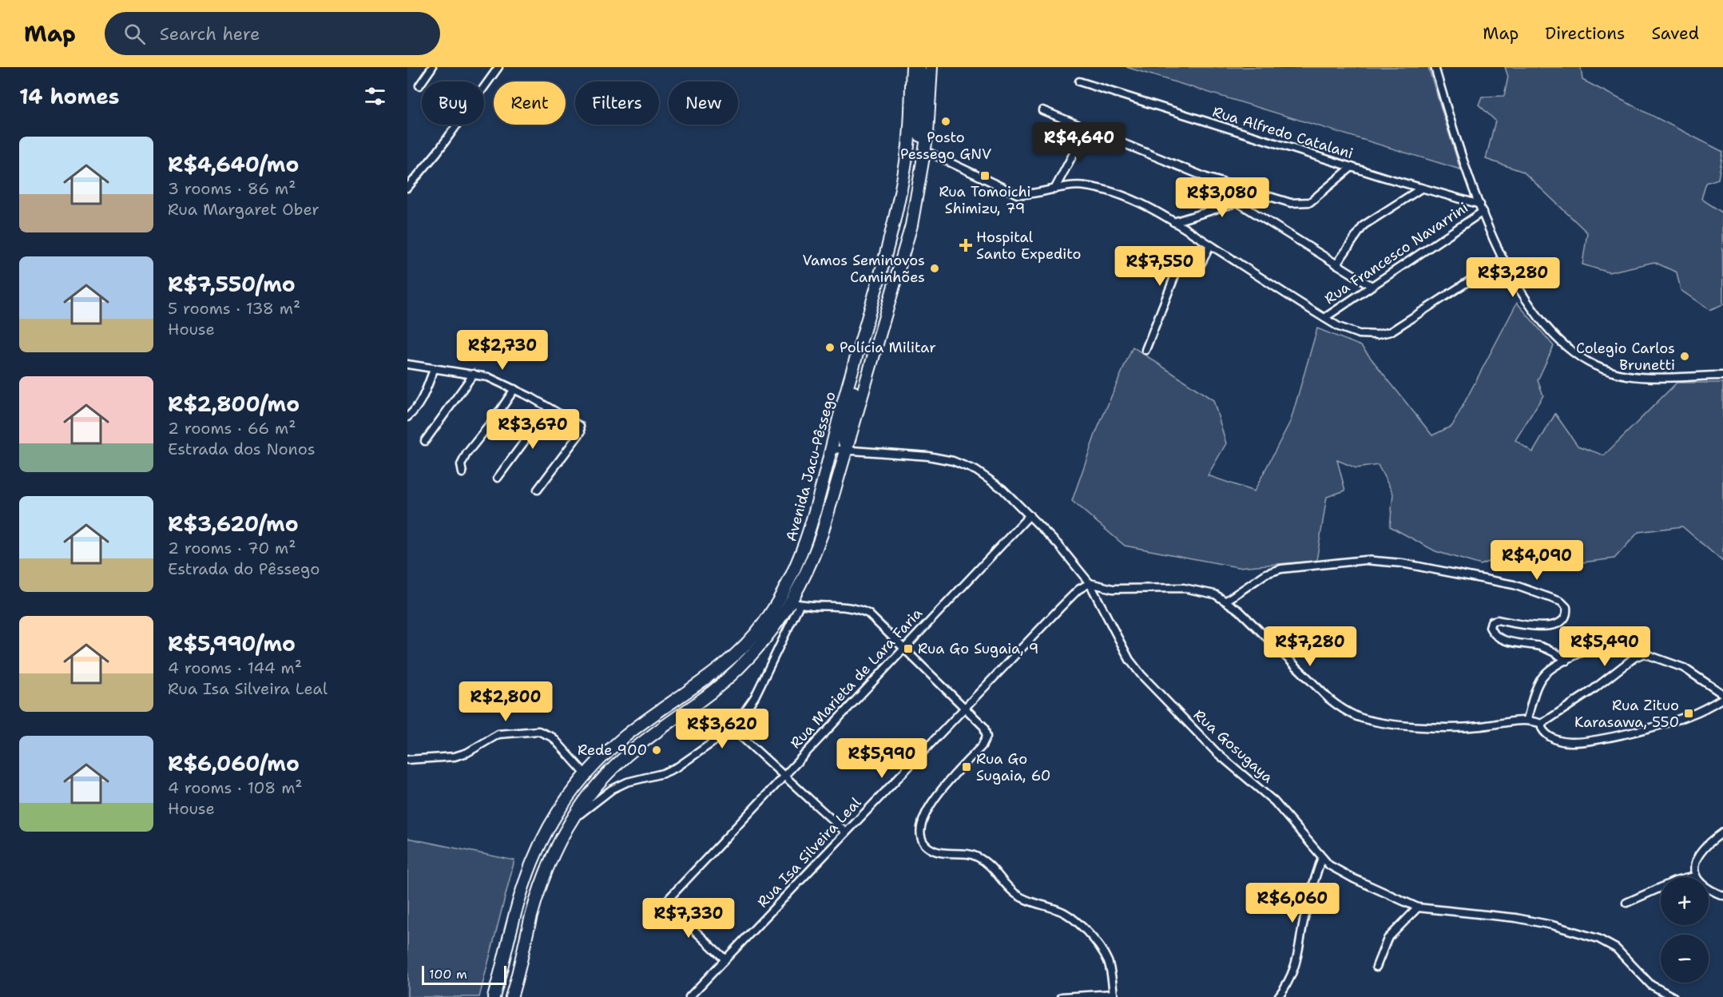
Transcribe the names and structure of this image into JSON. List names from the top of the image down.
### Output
{
  "streets": {
    "highway": ["Avenida Jacu-Pêssego"],
    "street": [
      "Rua Alfredo Catalani",
      "Rua Francesco Navarrini",
      "Rua Marieta de Lara Faria",
      "Rua Gosugaya",
      "Rua Isa Silveira Leal"
    ]
  },
  "crossings": [
    ["Rua Alfredo Catalani", "Rua Francesco Navarrini"],
    ["Avenida Jacu-Pêssego", "Rua Gosugaya"],
    ["Rua Marieta de Lara Faria", "Rua Gosugaya"],
    ["Rua Marieta de Lara Faria", "Rua Isa Silveira Leal"],
    ["Rua Gosugaya", "Rua Isa Silveira Leal"]
  ],
  "places": {
    "other": [
      "Posto Pessego GNV",
      "Vamos Seminovos Caminhões",
      "Polícia Militar",
      "Colegio Carlos Brunetti",
      "Rede 900"
    ],
    "transit": [
      "Rua Tomoichi Shimizu, 79",
      "Rua Go Sugaia, 9",
      "Rua Zituo Karasawa, 550",
      "Rua Go Sugaia, 60"
    ],
    "health": ["Hospital Santo Expedito"]
  },
  "scale_bar": "100 m",
  "page": {
    "header": "Map",
    "search": "Search here",
    "nav": ["Map", "Directions", "Saved"],
    "heading": "14 homes",
    "chip": [
      "Buy",
      "Rent",
      "Filters",
      "New"
    ],
    "price": [
      "R$4,640",
      "R$3,080",
      "R$7,550",
      "R$3,280",
      "R$2,730",
      "R$3,670",
      "R$4,090",
      "R$7,280",
      "R$5,490",
      "R$2,800",
      "R$3,620",
      "R$5,990",
      "R$6,060",
      "R$7,330"
    ],
    "list": [
      {
        "name": "R$4,640/mo",
        "note": "3 rooms · 86 m² · Rua Margaret Ober"
      },
      {
        "name": "R$7,550/mo",
        "note": "5 rooms · 138 m² · House"
      },
      {
        "name": "R$2,800/mo",
        "note": "2 rooms · 66 m² · Estrada dos Nonos"
      },
      {
        "name": "R$3,620/mo",
        "note": "2 rooms · 70 m² · Estrada do Pêssego"
      },
      {
        "name": "R$5,990/mo",
        "note": "4 rooms · 144 m² · Rua Isa Silveira Leal"
      },
      {
        "name": "R$6,060/mo",
        "note": "4 rooms · 108 m² · House"
      }
    ],
    "map_buttons": ["+", "−"],
    "scale": "100 m"
  }
}
